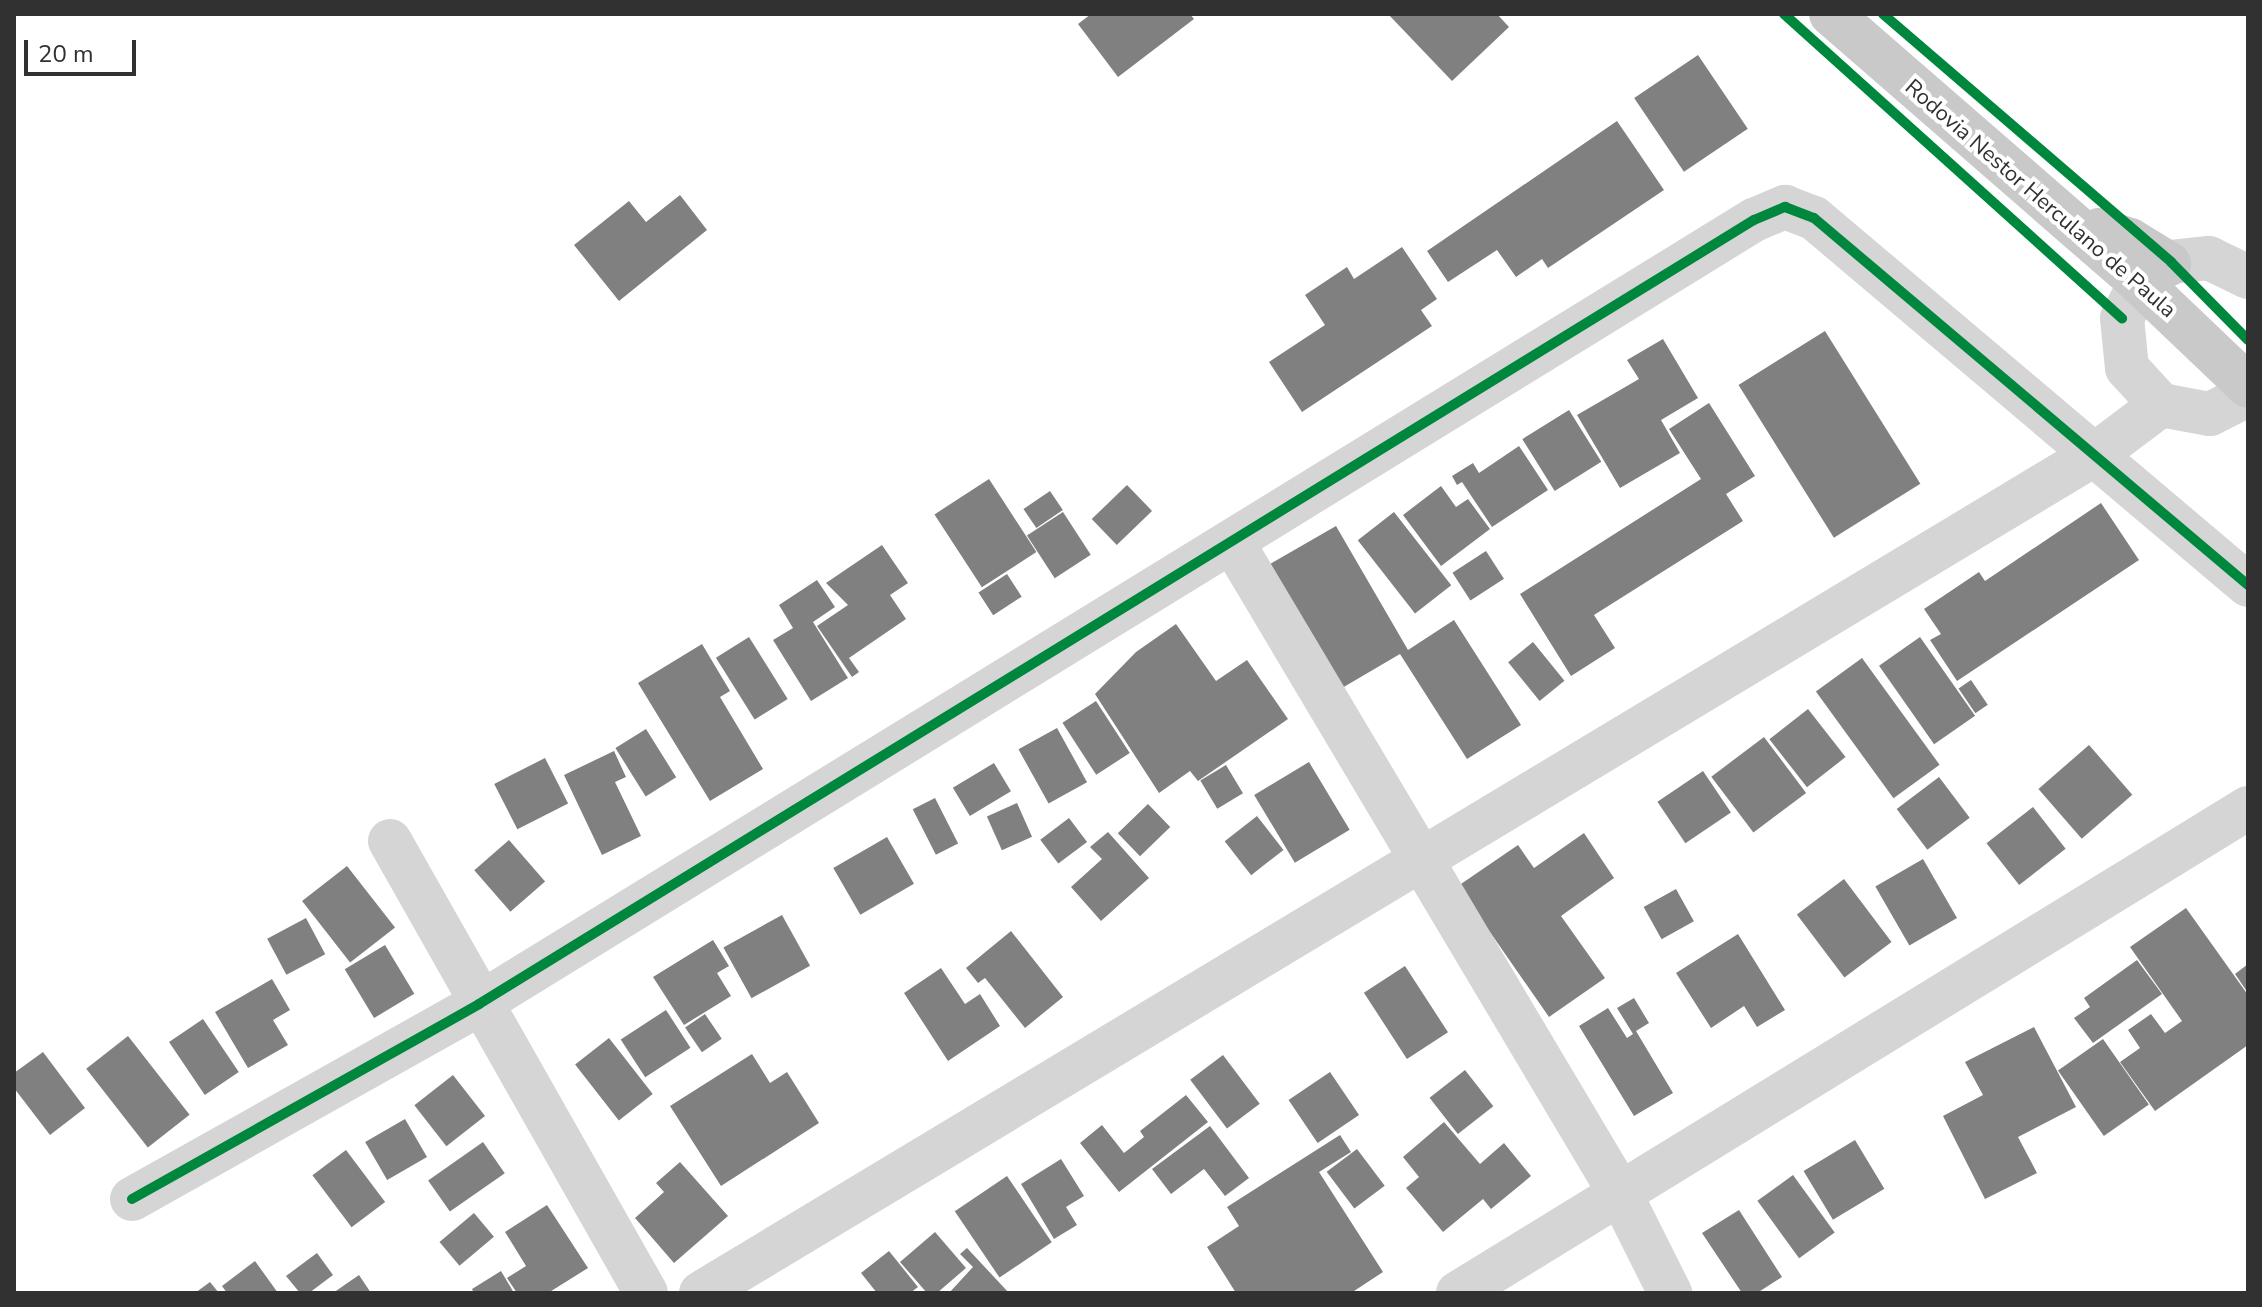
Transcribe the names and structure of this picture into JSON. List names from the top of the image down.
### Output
{
  "streets": {
    "main road": ["Rodovia Nestor Herculano de Paula"]
  },
  "scale_bar": "20 m"
}
